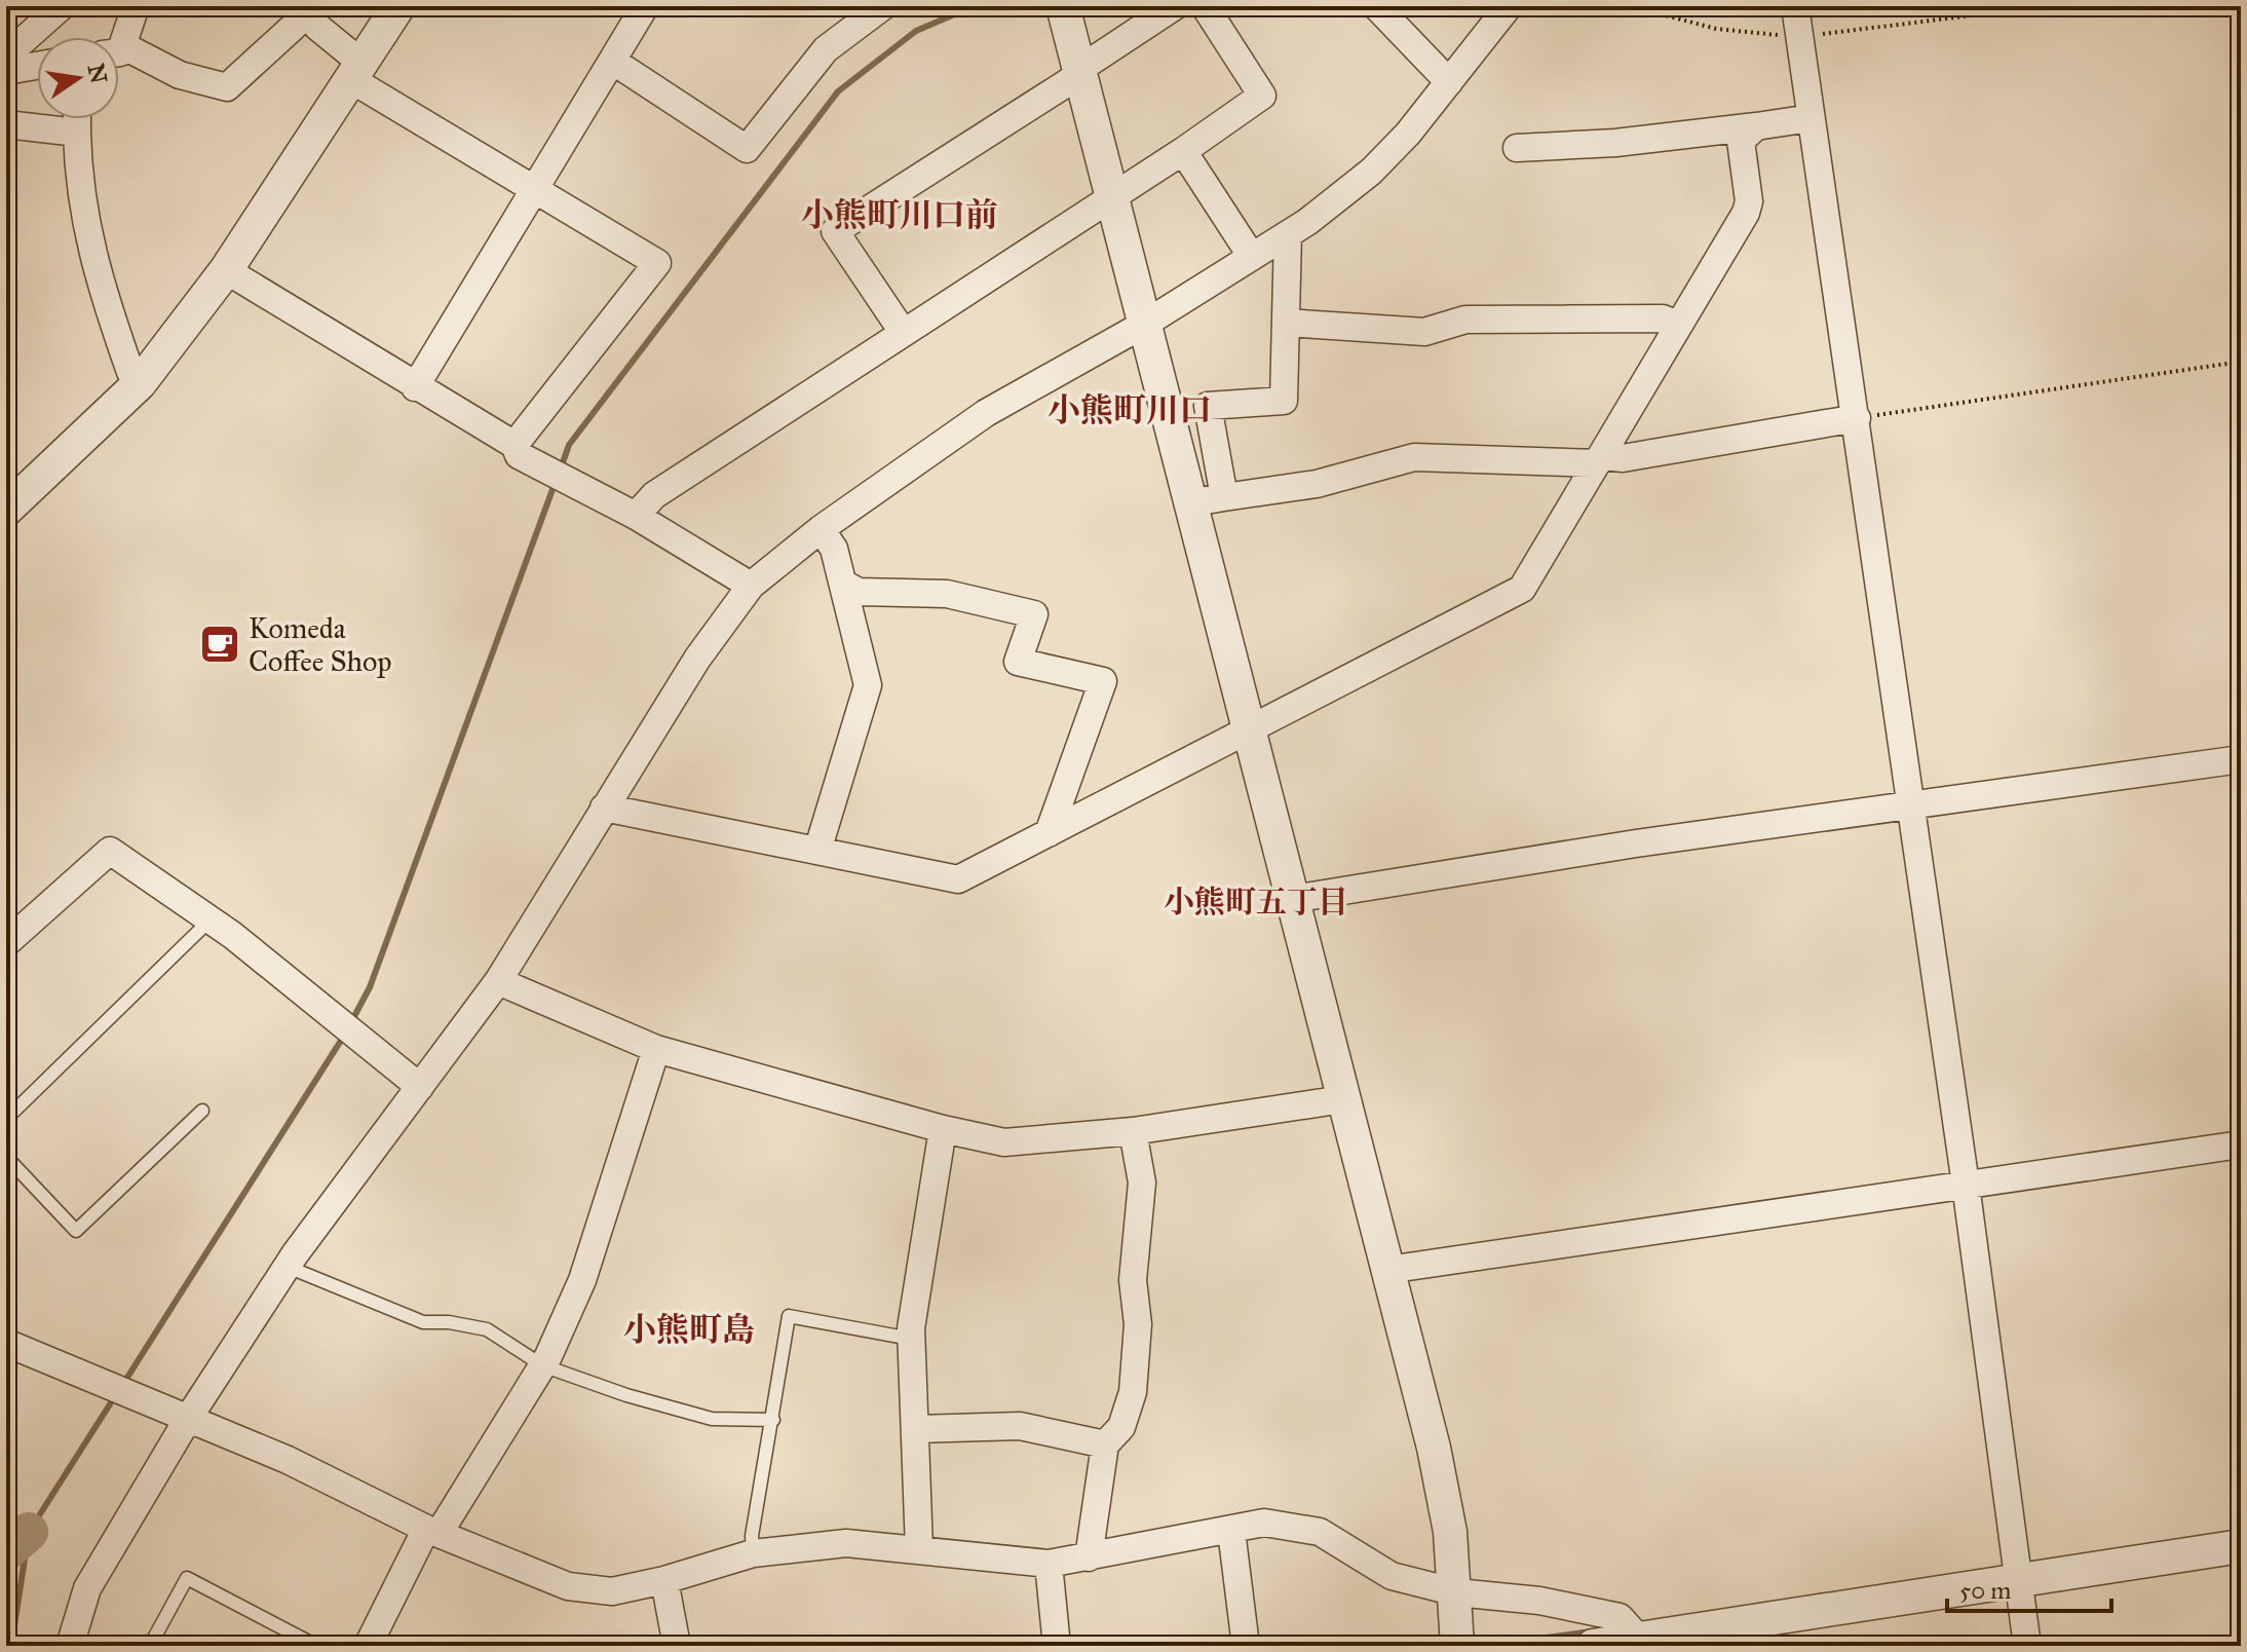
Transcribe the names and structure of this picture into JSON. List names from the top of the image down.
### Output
{
  "districts": [
    "小熊町川口前",
    "小熊町川口",
    "小熊町五丁目",
    "小熊町島"
  ],
  "places": {
    "cafe": ["Komeda Coffee Shop"]
  },
  "scale_bar": "50 m",
  "north": "right"
}
